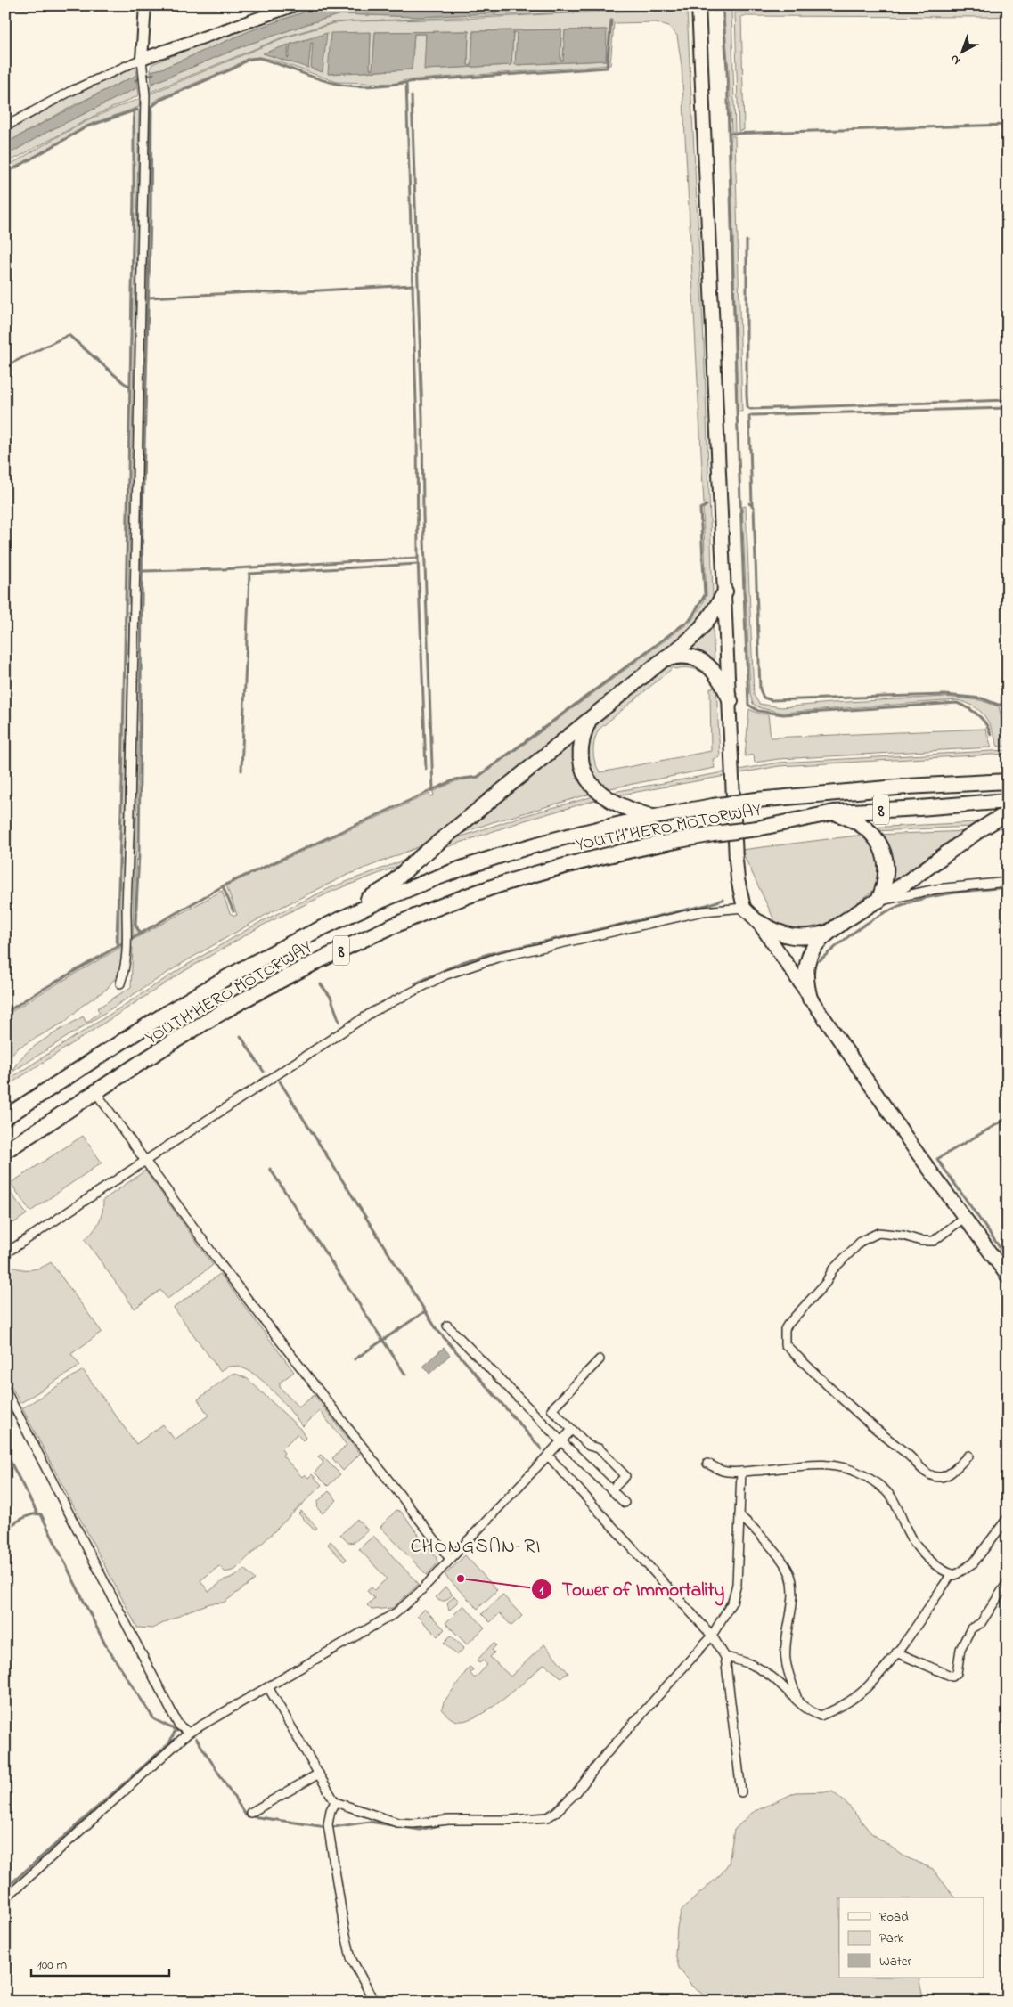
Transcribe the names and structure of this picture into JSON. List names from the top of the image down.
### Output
{
  "streets": {
    "highway": ["8", "YOUTH HERO MOTORWAY"]
  },
  "districts": ["CHONGSAN-RI"],
  "places": ["Tower of Immortality"],
  "legend": ["Road", "Park", "Water"],
  "scale_bar": "100 m",
  "north": "bottom left"
}
